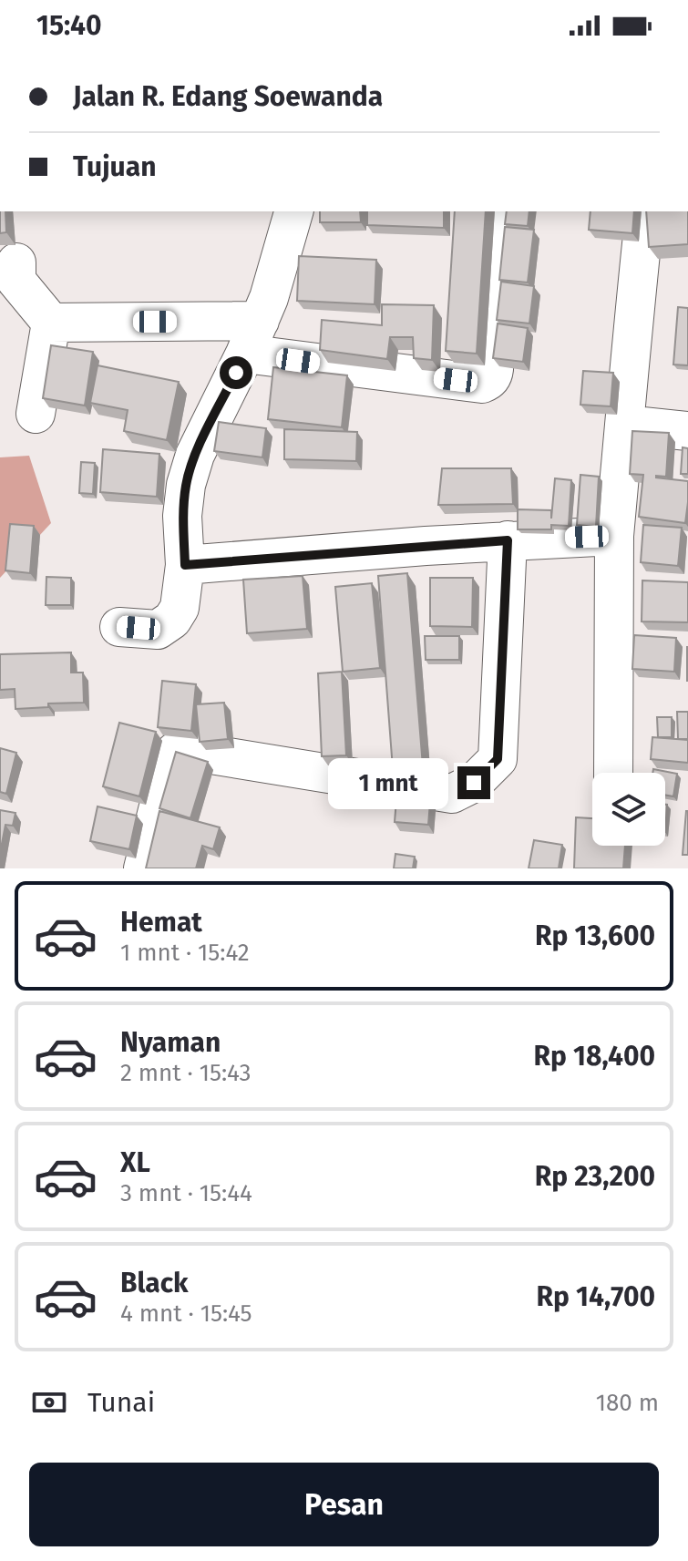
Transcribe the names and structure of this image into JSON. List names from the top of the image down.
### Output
{
  "page": {
    "status": "15:40",
    "banner": ["Jalan R. Edang Soewanda", "Tujuan"],
    "bubble": "1 mnt",
    "list": [
      {
        "name": "Hemat",
        "note": "1 mnt · 15:42",
        "value": "Rp 13,600"
      },
      {
        "name": "Nyaman",
        "note": "2 mnt · 15:43",
        "value": "Rp 18,400"
      },
      {
        "name": "XL",
        "note": "3 mnt · 15:44",
        "value": "Rp 23,200"
      },
      {
        "name": "Black",
        "note": "4 mnt · 15:45",
        "value": "Rp 14,700"
      }
    ],
    "pay": ["Tunai", "180 m"],
    "buttons": "Pesan"
  }
}
